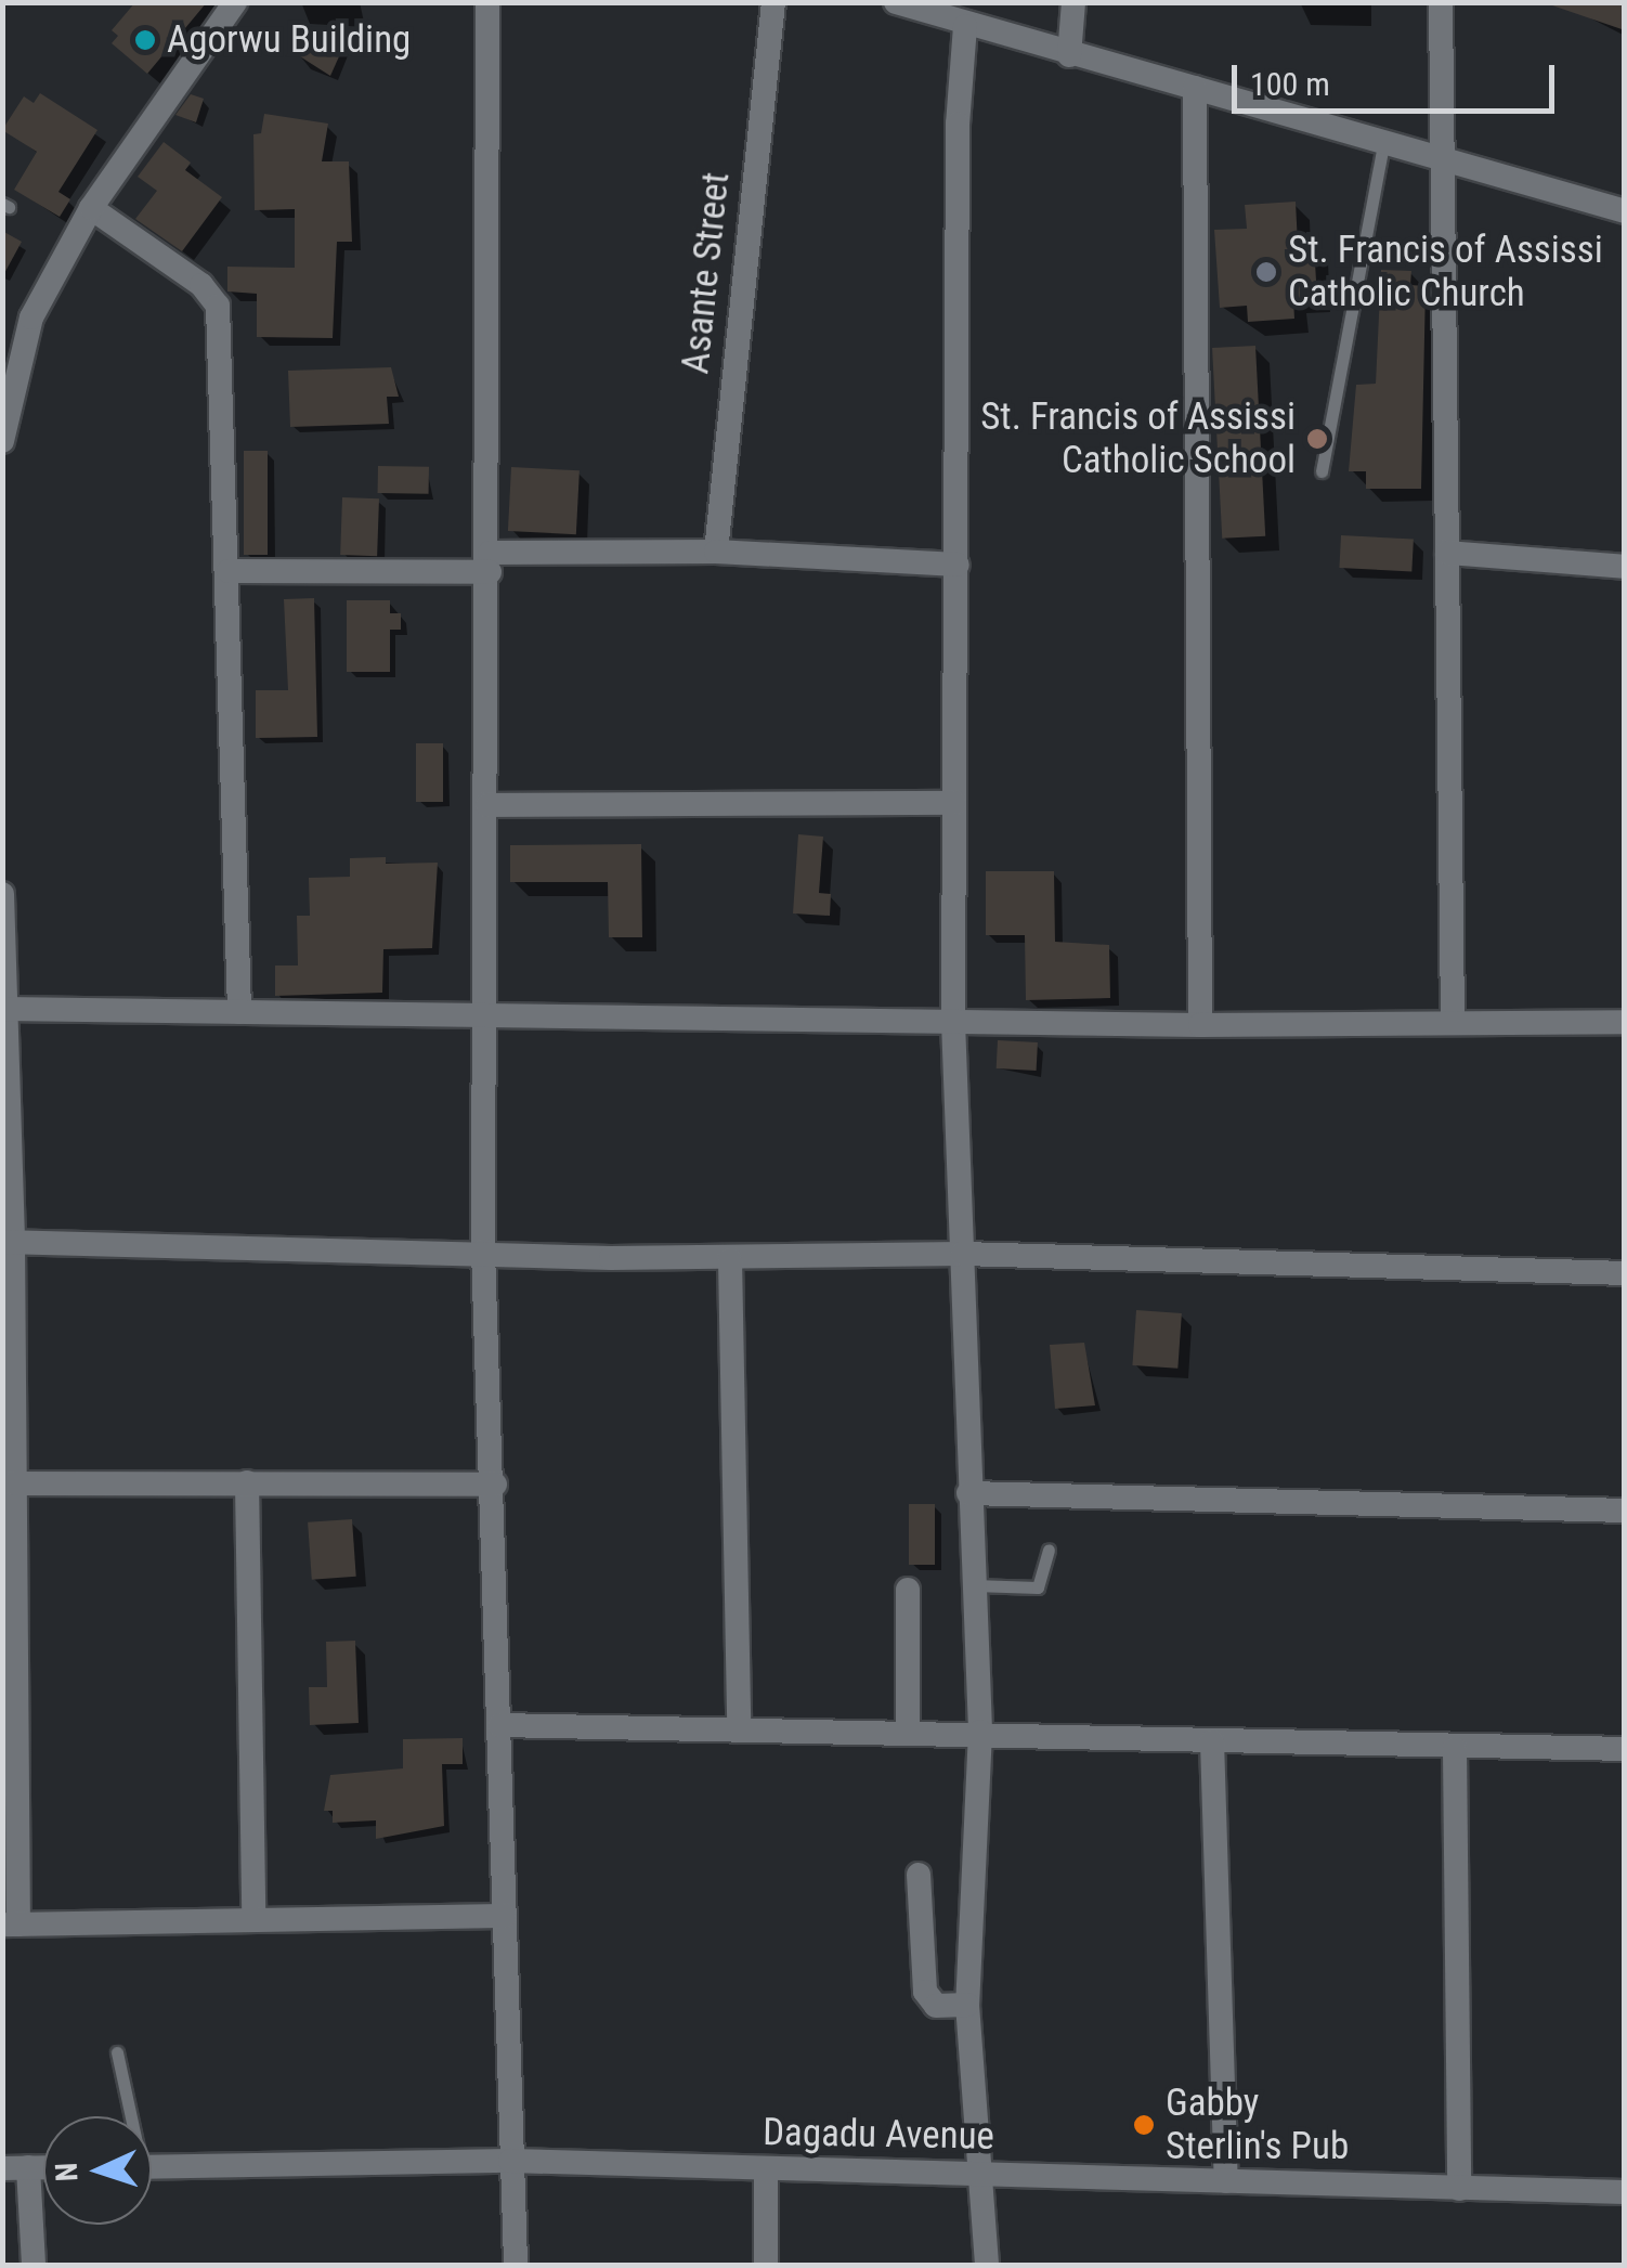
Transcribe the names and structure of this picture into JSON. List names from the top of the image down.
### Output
{
  "streets": {
    "street": ["Asante Street", "Dagadu Avenue"]
  },
  "places": [
    "Agorwu Building",
    "St. Francis of Assissi Catholic Church",
    "St. Francis of Assissi Catholic School",
    "Gabby Sterlin's Pub"
  ],
  "scale_bar": "100 m",
  "north": "left"
}
